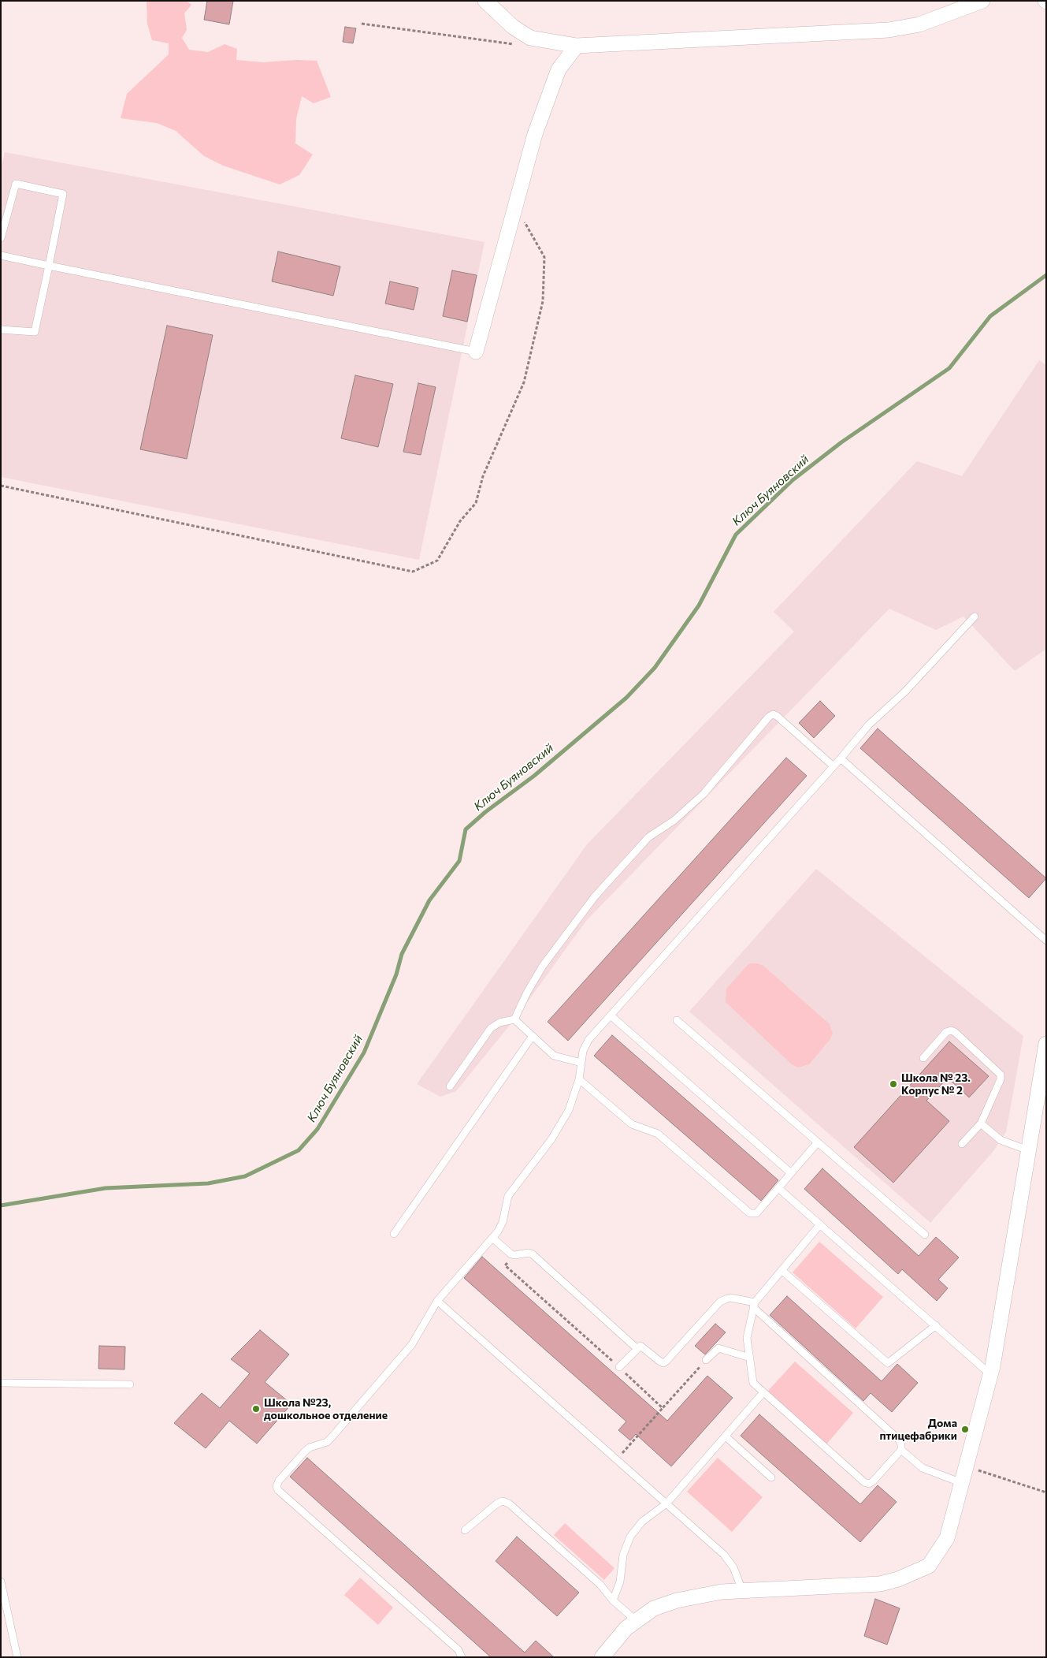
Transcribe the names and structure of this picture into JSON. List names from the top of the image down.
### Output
{
  "water": ["Ключ Буяновский"],
  "places": ["Школа № 23. Корпус № 2", "Школа №23, дошкольное отделение", "Дома птицефабрики"]
}
